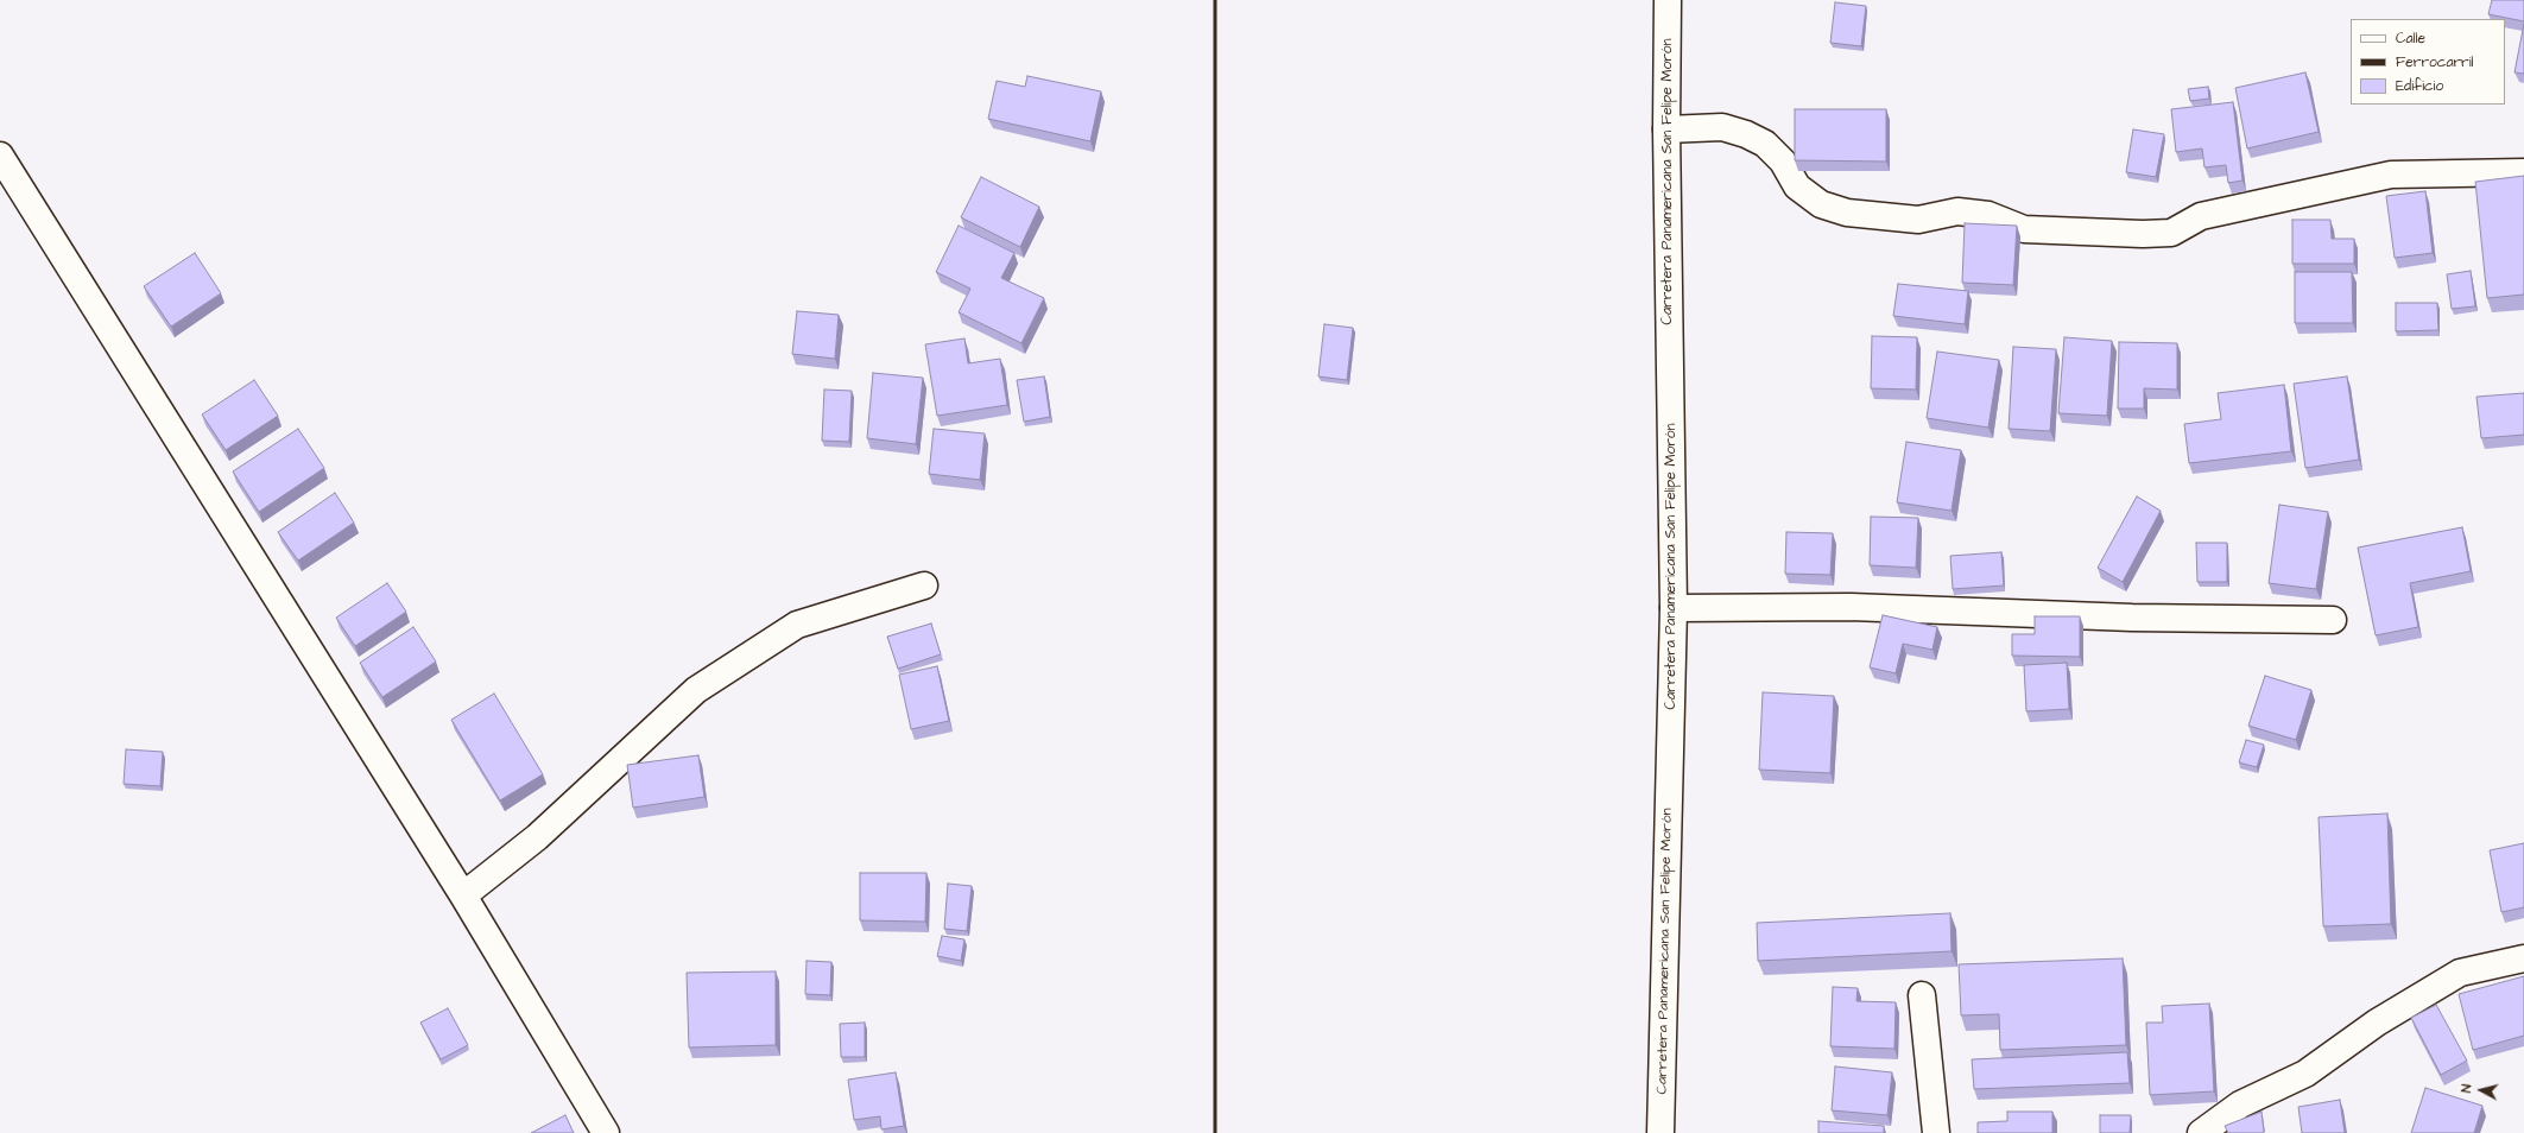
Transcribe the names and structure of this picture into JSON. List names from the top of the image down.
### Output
{
  "streets": {
    "street": ["Carretera Panamericana San Felipe Morón"]
  },
  "legend": ["Calle", "Ferrocarril", "Edificio"],
  "north": "left"
}
